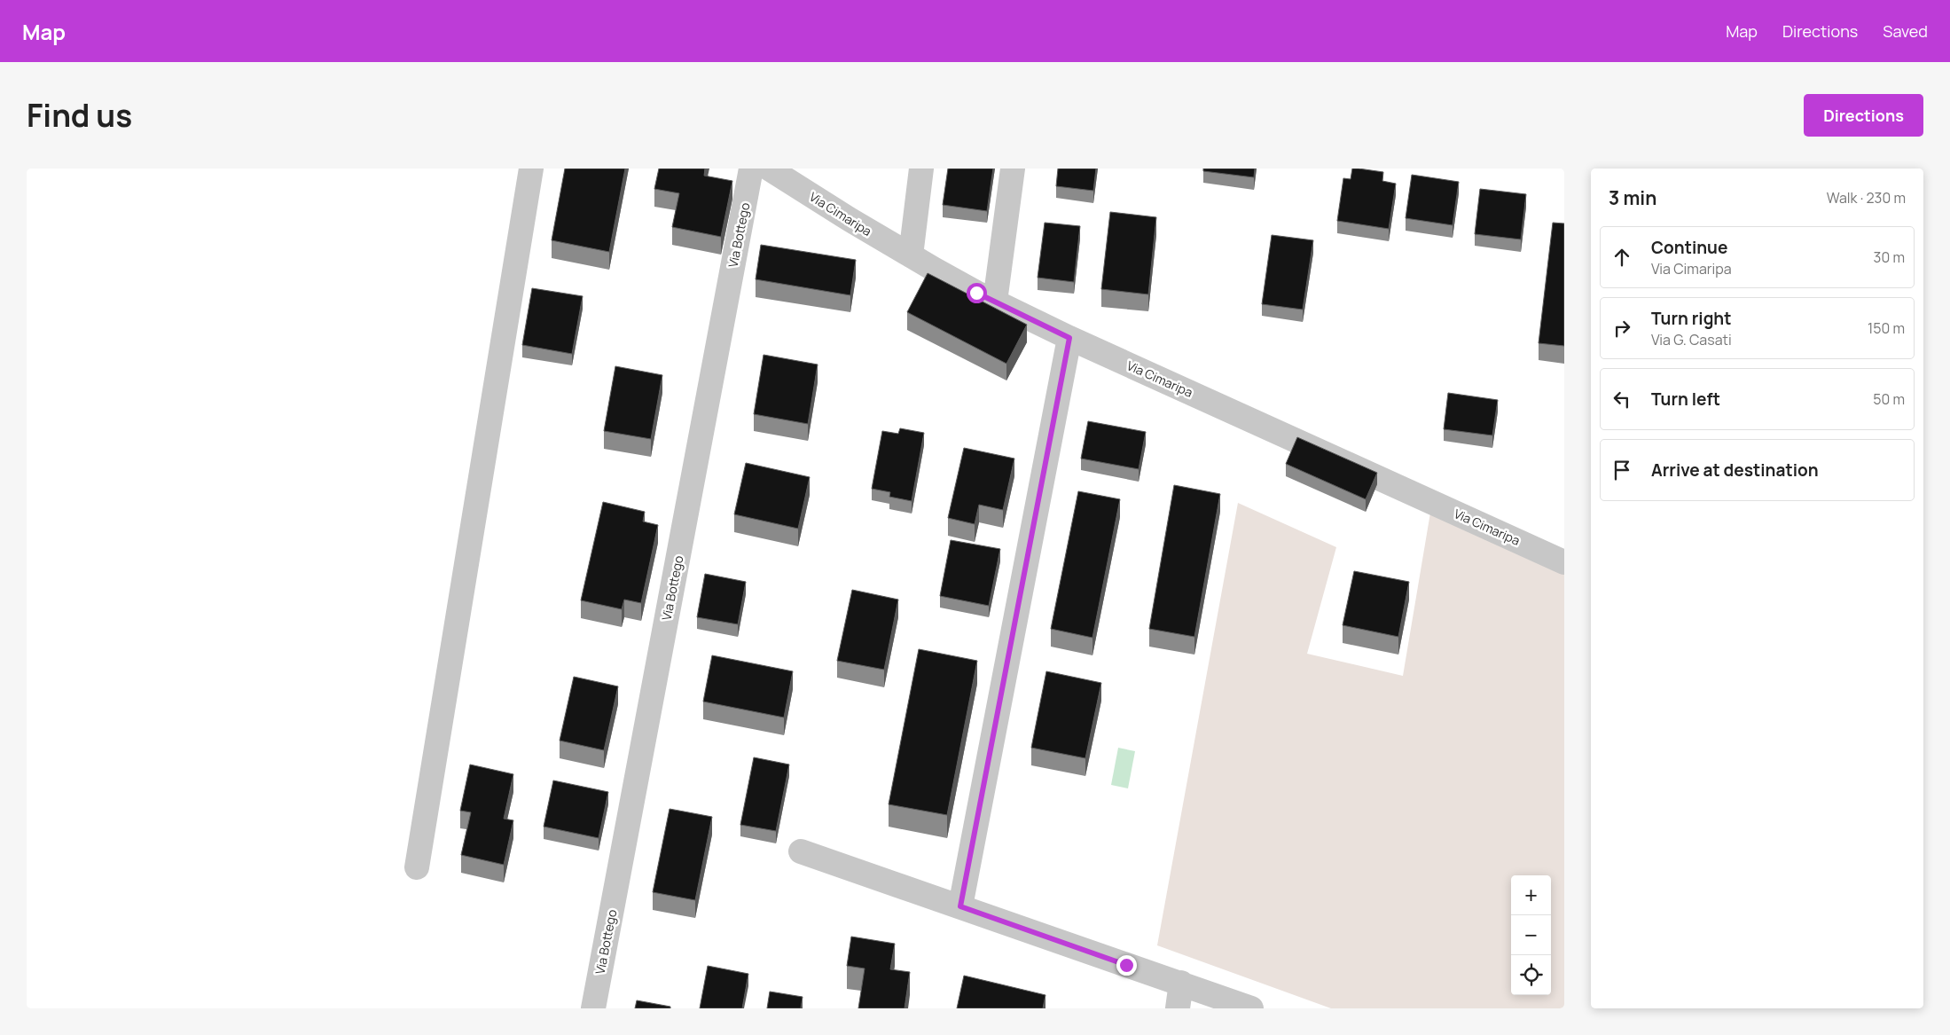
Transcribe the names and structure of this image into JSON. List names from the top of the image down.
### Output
{
  "streets": {
    "street": ["Via Cimaripa", "Via Bottego"]
  },
  "page": {
    "header": "Map",
    "nav": ["Map", "Directions", "Saved"],
    "title": "Find us",
    "buttons": "Directions",
    "heading": ["3 min", "Walk · 230 m"],
    "list": [
      ["Continue", "Via Cimaripa", "30 m"],
      ["Turn right", "Via G. Casati", "150 m"],
      ["Turn left", "50 m"],
      "Arrive at destination"
    ],
    "map_buttons": ["+", "−"]
  }
}
